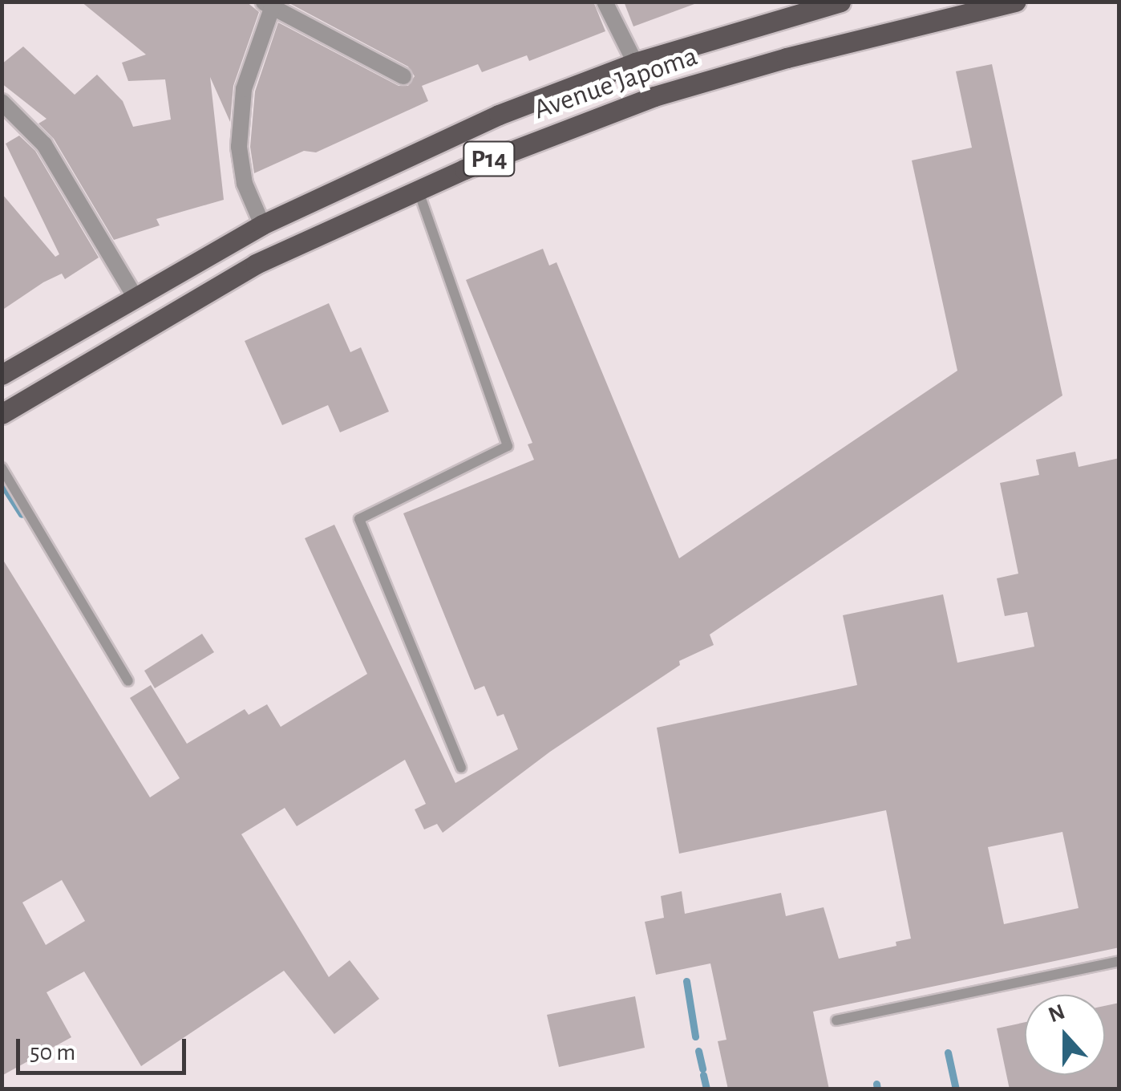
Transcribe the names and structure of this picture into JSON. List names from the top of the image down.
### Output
{
  "streets": {
    "main road": ["Avenue Japoma", "P14"]
  },
  "scale_bar": "50 m",
  "north": "top"
}
